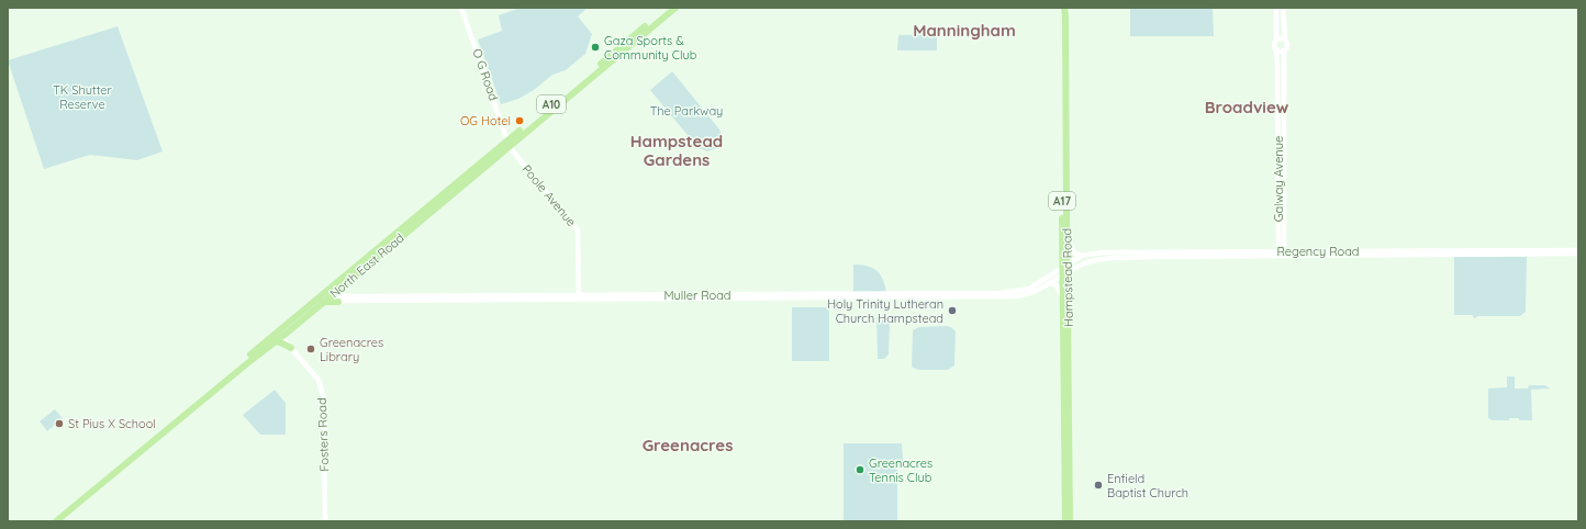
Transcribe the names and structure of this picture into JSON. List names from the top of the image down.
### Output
{
  "streets": {
    "highway": [
      "A10",
      "A17",
      "North East Road",
      "Hampstead Road"
    ],
    "main road": [
      "O G Road",
      "Galway Avenue",
      "Poole Avenue",
      "Regency Road",
      "Muller Road",
      "Fosters Road"
    ]
  },
  "crossings": [
    ["O G Road", "Poole Avenue"],
    ["O G Road", "North East Road"],
    ["Galway Avenue", "Regency Road"],
    ["Poole Avenue", "North East Road"],
    ["Poole Avenue", "Muller Road"],
    ["Regency Road", "Hampstead Road"],
    ["Regency Road", "Muller Road"],
    ["North East Road", "Muller Road"],
    ["North East Road", "Fosters Road"],
    ["Hampstead Road", "Muller Road"]
  ],
  "districts": [
    "Manningham",
    "Broadview",
    "Hampstead Gardens",
    "Greenacres"
  ],
  "parks": ["TK Shutter Reserve", "The Parkway"],
  "places": [
    "Gaza Sports & Community Club",
    "OG Hotel",
    "Holy Trinity Lutheran Church Hampstead",
    "Greenacres Library",
    "St Pius X School",
    "Greenacres Tennis Club",
    "Enfield Baptist Church"
  ]
}
